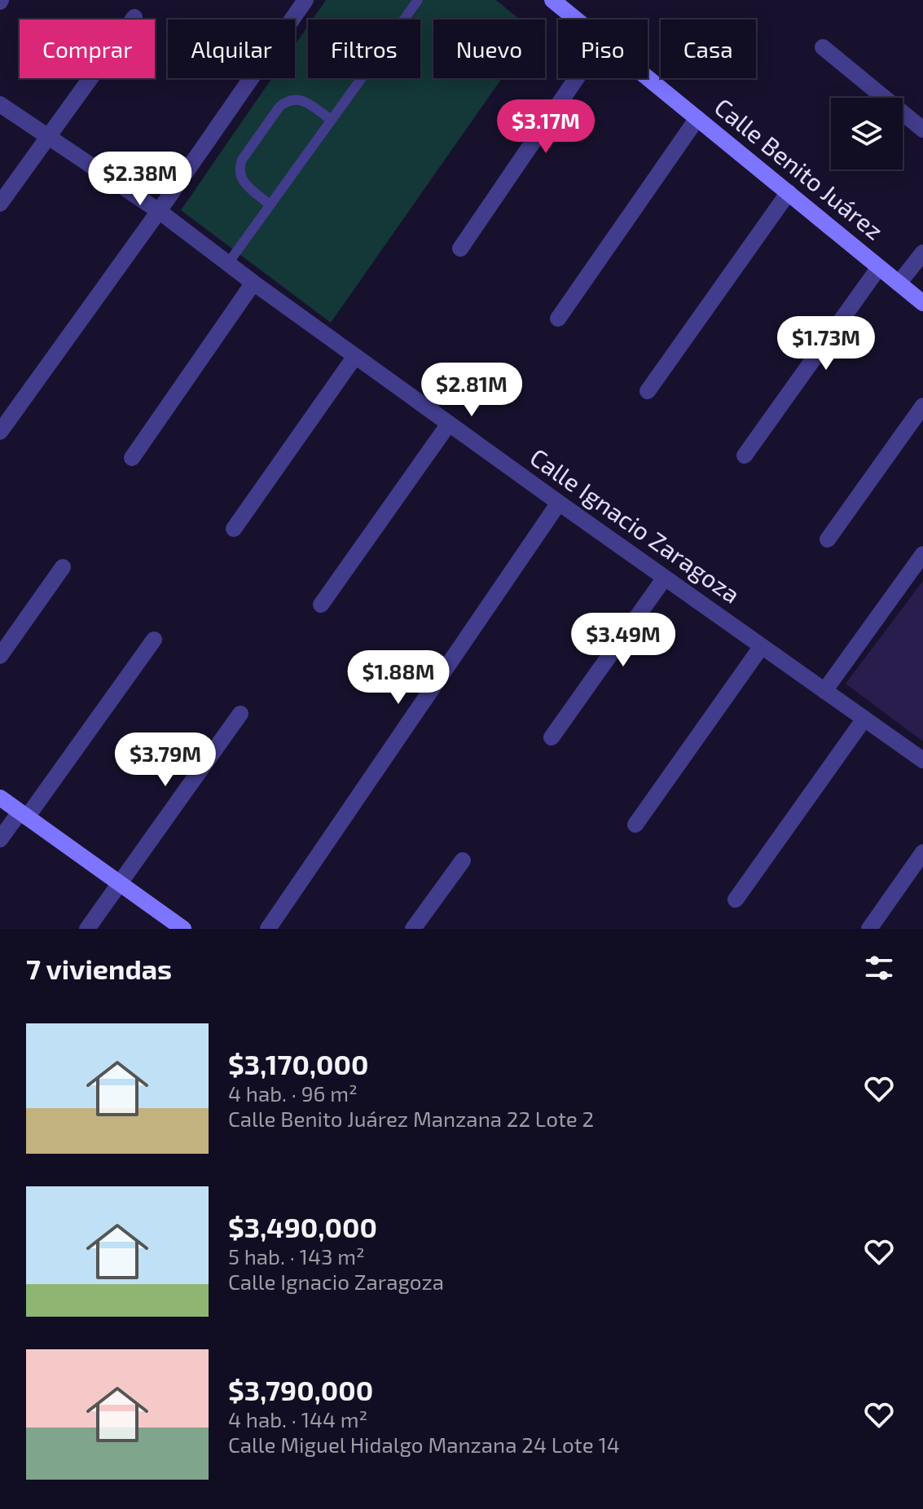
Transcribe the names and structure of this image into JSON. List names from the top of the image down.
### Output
{
  "streets": {
    "street": ["Calle Benito Juárez", "Calle Ignacio Zaragoza"]
  },
  "page": {
    "chip": [
      "Comprar",
      "Alquilar",
      "Filtros",
      "Nuevo",
      "Piso",
      "Casa"
    ],
    "price": [
      "$3.17M",
      "$2.38M",
      "$1.73M",
      "$2.81M",
      "$3.49M",
      "$1.88M",
      "$3.79M"
    ],
    "heading": "7 viviendas",
    "list": [
      {
        "name": "$3,170,000",
        "note": "4 hab. · 96 m² · Calle Benito Juárez Manzana 22 Lote 2"
      },
      {
        "name": "$3,490,000",
        "note": "5 hab. · 143 m² · Calle Ignacio Zaragoza"
      },
      {
        "name": "$3,790,000",
        "note": "4 hab. · 144 m² · Calle Miguel Hidalgo Manzana 24 Lote 14"
      }
    ]
  }
}
